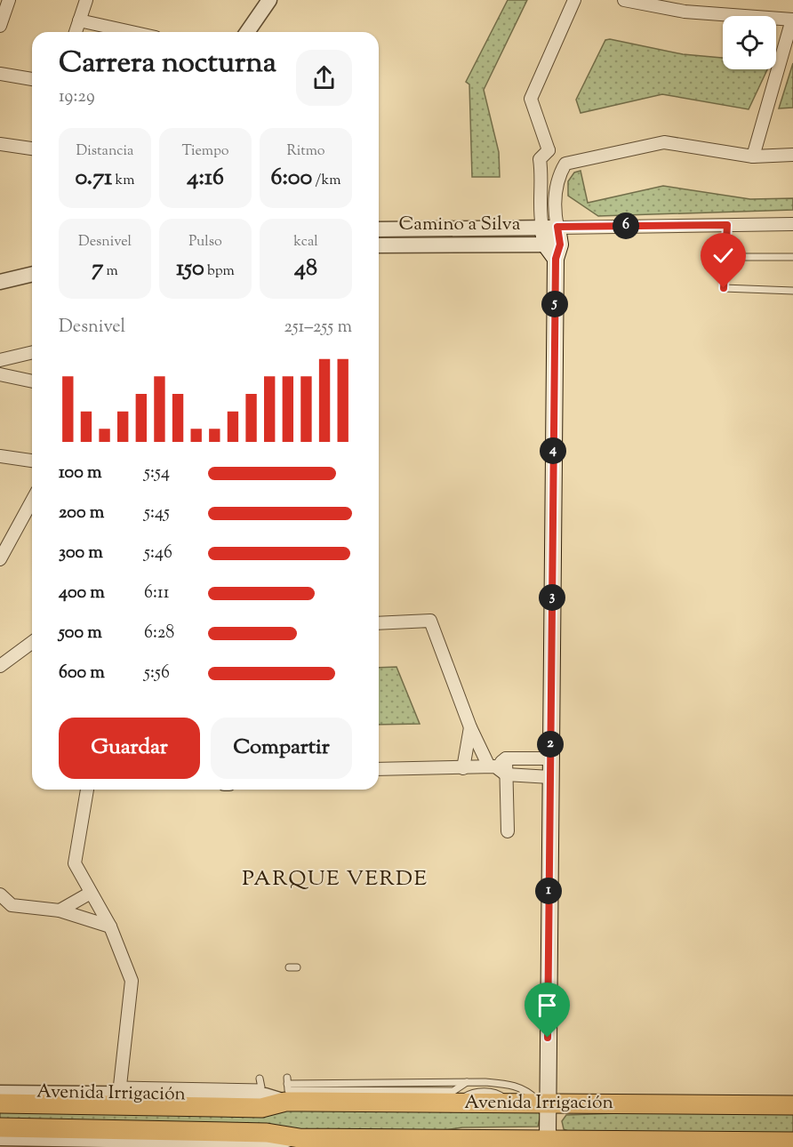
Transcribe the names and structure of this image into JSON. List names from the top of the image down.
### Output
{
  "streets": {
    "main road": ["Avenida Irrigación"],
    "street": ["Camino a Silva"]
  },
  "districts": ["PARQUE VERDE"],
  "page": {
    "heading": ["Carrera nocturna", "19:29"],
    "stats": [
      ["Distancia", "0.71 km"],
      ["Tiempo", "4:16"],
      ["Ritmo", "6:00 /km"],
      ["Desnivel", "7 m"],
      ["Pulso", "150 bpm"],
      ["kcal", "48"]
    ],
    "pins": [
      "6",
      "5",
      "4",
      "3",
      "2",
      "1"
    ],
    "chart": ["Desnivel", "251–255 m"],
    "list": [
      {
        "name": "100 m",
        "note": "5:54"
      },
      {
        "name": "200 m",
        "note": "5:45"
      },
      {
        "name": "300 m",
        "note": "5:46"
      },
      {
        "name": "400 m",
        "note": "6:11"
      },
      {
        "name": "500 m",
        "note": "6:28"
      },
      {
        "name": "600 m",
        "note": "5:56"
      }
    ],
    "buttons": ["Guardar", "Compartir"]
  }
}
